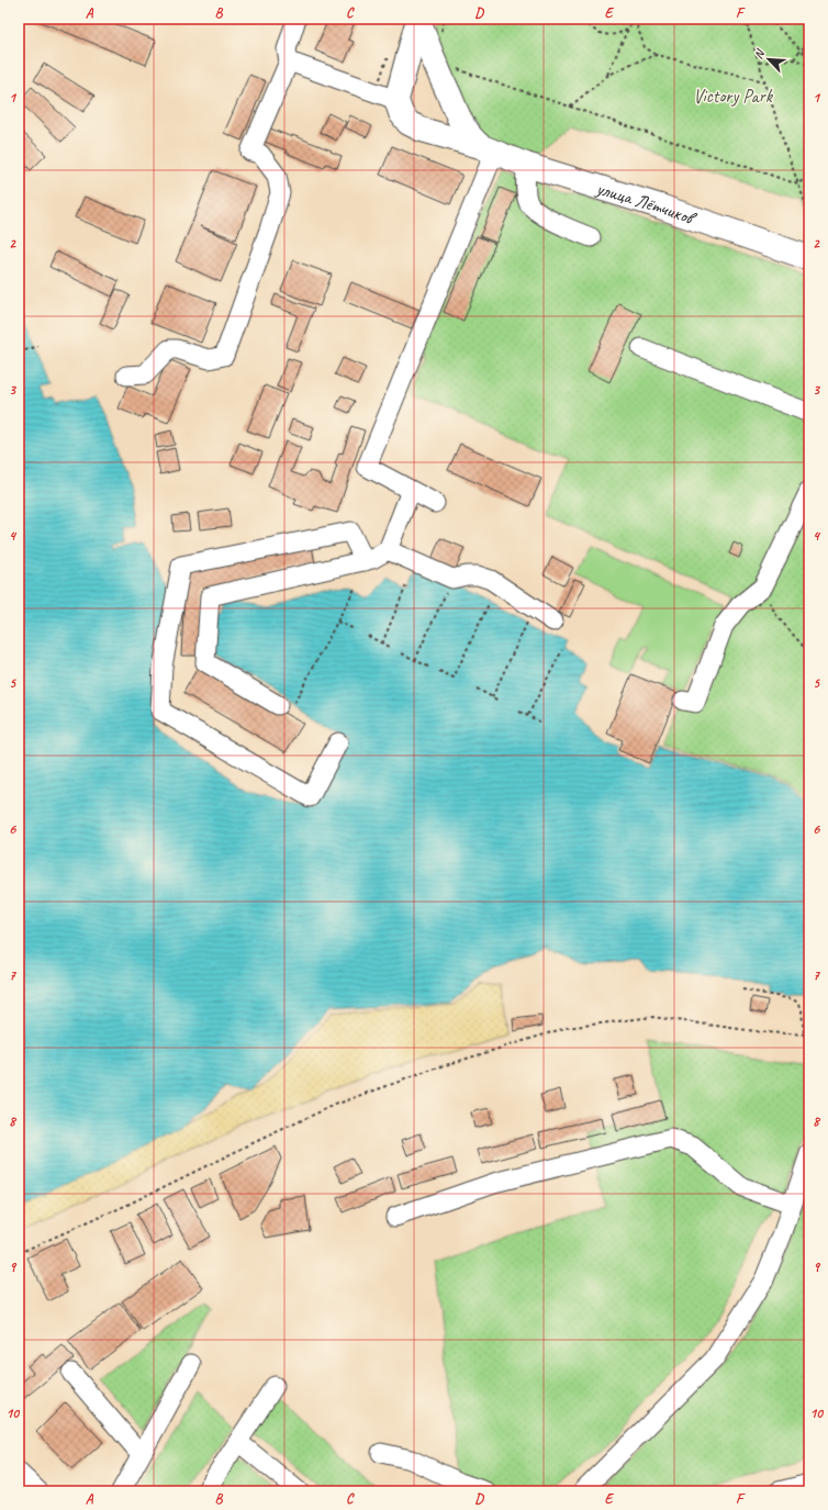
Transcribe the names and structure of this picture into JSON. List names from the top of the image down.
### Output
{
  "streets": {
    "main road": ["улица Лётчиков"]
  },
  "parks": ["Victory Park"],
  "north": "top left",
  "grid": {
    "columns": [
      "A",
      "B",
      "C",
      "D",
      "E",
      "F"
    ],
    "rows": [
      "1",
      "2",
      "3",
      "4",
      "5",
      "6",
      "7",
      "8",
      "9",
      "10"
    ]
  }
}
